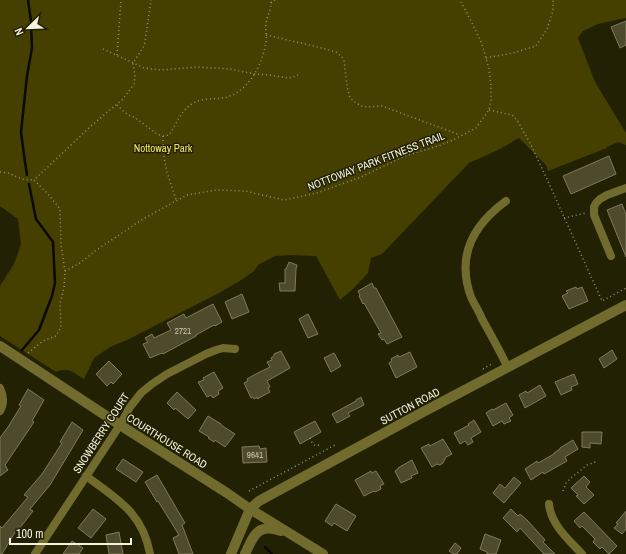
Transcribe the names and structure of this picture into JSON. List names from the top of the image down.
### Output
{
  "streets": {
    "street": ["SUTTON ROAD", "SNOWBERRY COURT", "COURTHOUSE ROAD"],
    "path": ["NOTTOWAY PARK FITNESS TRAIL"]
  },
  "crossings": [
    ["SUTTON ROAD", "COURTHOUSE ROAD"],
    ["SNOWBERRY COURT", "COURTHOUSE ROAD"]
  ],
  "parks": ["Nottoway Park"],
  "house_numbers": ["2721", "9641"],
  "scale_bar": "100 m",
  "north": "bottom left"
}
